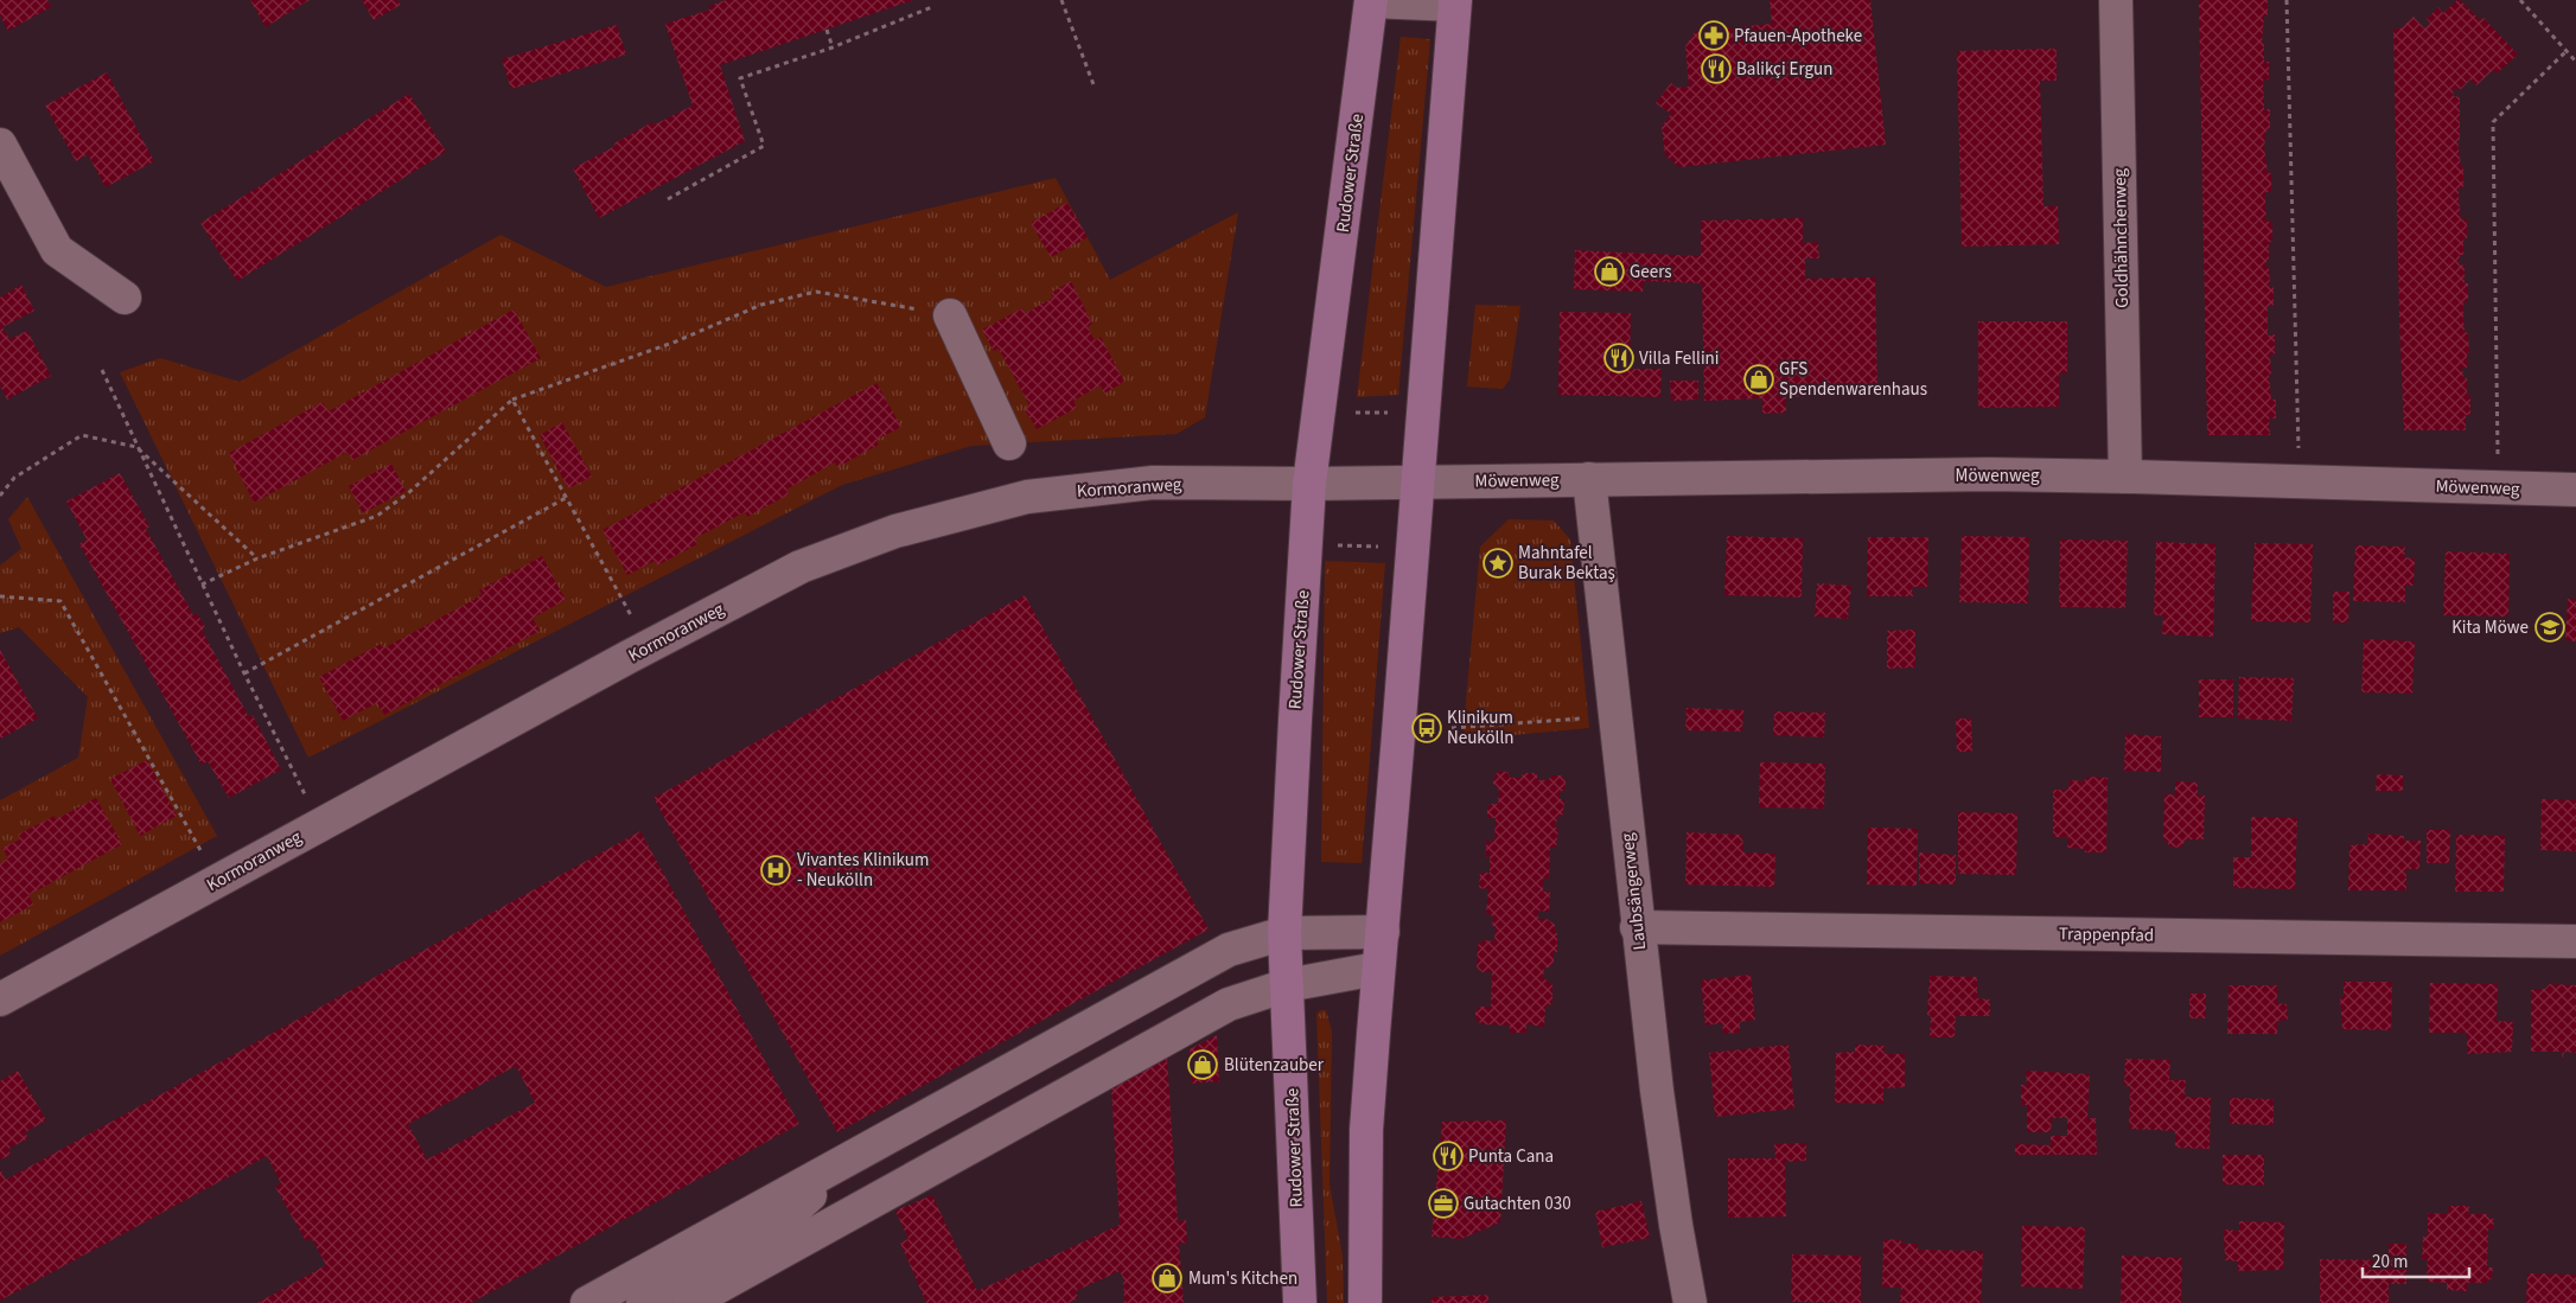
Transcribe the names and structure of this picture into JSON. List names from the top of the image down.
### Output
{
  "streets": {
    "main road": ["Rudower Straße"],
    "street": [
      "Goldhähnchenweg",
      "Möwenweg",
      "Kormoranweg",
      "Laubsängerweg",
      "Trappenpfad"
    ]
  },
  "crossings": [
    ["Rudower Straße", "Möwenweg"],
    ["Rudower Straße", "Kormoranweg"],
    ["Goldhähnchenweg", "Möwenweg"],
    ["Möwenweg", "Kormoranweg"],
    ["Möwenweg", "Laubsängerweg"],
    ["Laubsängerweg", "Trappenpfad"]
  ],
  "places": {
    "pharmacy": ["Pfauen-Apotheke"],
    "restaurant": ["Balikçi Ergun", "Villa Fellini", "Punta Cana"],
    "shop": [
      "Geers",
      "GFS Spendenwarenhaus",
      "Blütenzauber",
      "Mum's Kitchen"
    ],
    "place": ["Mahntafel Burak Bektaş"],
    "school or university": ["Kita Möwe"],
    "bus stop": ["Klinikum Neukölln"],
    "hospital": ["Vivantes Klinikum - Neukölln"],
    "office": ["Gutachten 030"]
  },
  "scale_bar": "20 m"
}
